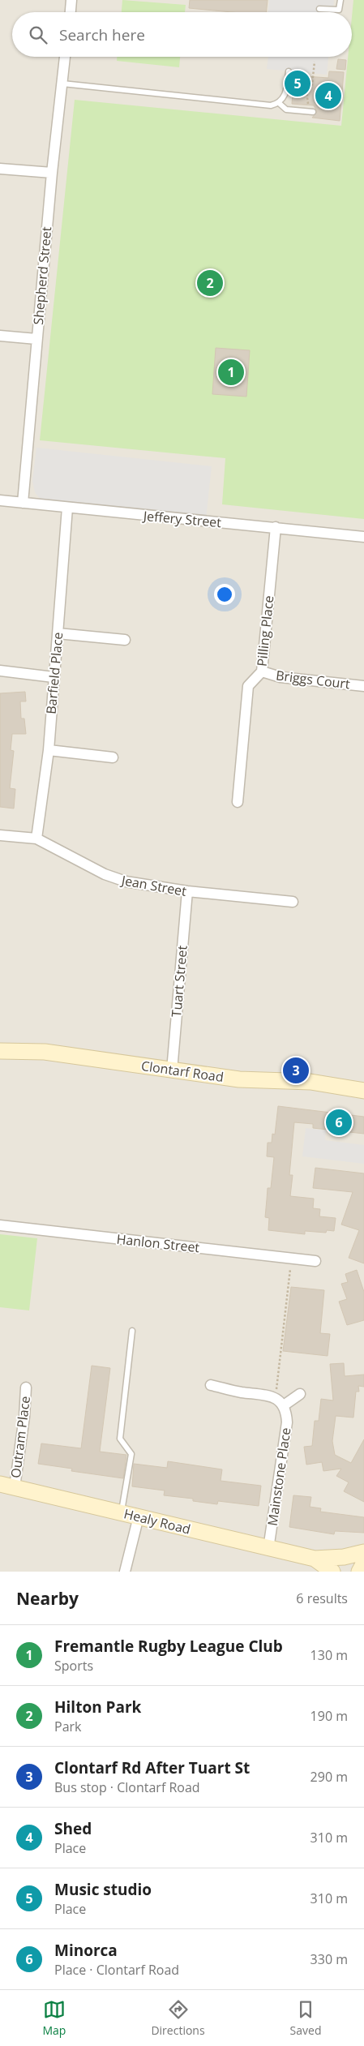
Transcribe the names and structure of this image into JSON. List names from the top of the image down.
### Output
{
  "streets": {
    "street": [
      "Shepherd Street",
      "Jeffery Street",
      "Pilling Place",
      "Barfield Place",
      "Briggs Court",
      "Jean Street",
      "Tuart Street",
      "Clontarf Road",
      "Hanlon Street",
      "Outram Place",
      "Mainstone Place",
      "Healy Road"
    ]
  },
  "crossings": [
    ["Shepherd Street", "Jeffery Street"],
    ["Jeffery Street", "Pilling Place"],
    ["Jeffery Street", "Barfield Place"],
    ["Pilling Place", "Briggs Court"],
    ["Barfield Place", "Jean Street"],
    ["Jean Street", "Tuart Street"],
    ["Tuart Street", "Clontarf Road"],
    ["Outram Place", "Healy Road"],
    ["Mainstone Place", "Healy Road"]
  ],
  "page": {
    "search": "Search here",
    "pins": [
      "5",
      "4",
      "2",
      "1",
      "3",
      "6"
    ],
    "heading": ["Nearby", "6 results"],
    "list": [
      {
        "mark": "1",
        "name": "Fremantle Rugby League Club",
        "note": "Sports",
        "value": "130 m"
      },
      {
        "mark": "2",
        "name": "Hilton Park",
        "note": "Park",
        "value": "190 m"
      },
      {
        "mark": "3",
        "name": "Clontarf Rd After Tuart St",
        "note": "Bus stop · Clontarf Road",
        "value": "290 m"
      },
      {
        "mark": "4",
        "name": "Shed",
        "note": "Place",
        "value": "310 m"
      },
      {
        "mark": "5",
        "name": "Music studio",
        "note": "Place",
        "value": "310 m"
      },
      {
        "mark": "6",
        "name": "Minorca",
        "note": "Place · Clontarf Road",
        "value": "330 m"
      }
    ],
    "nav": ["Map", "Directions", "Saved"]
  }
}
